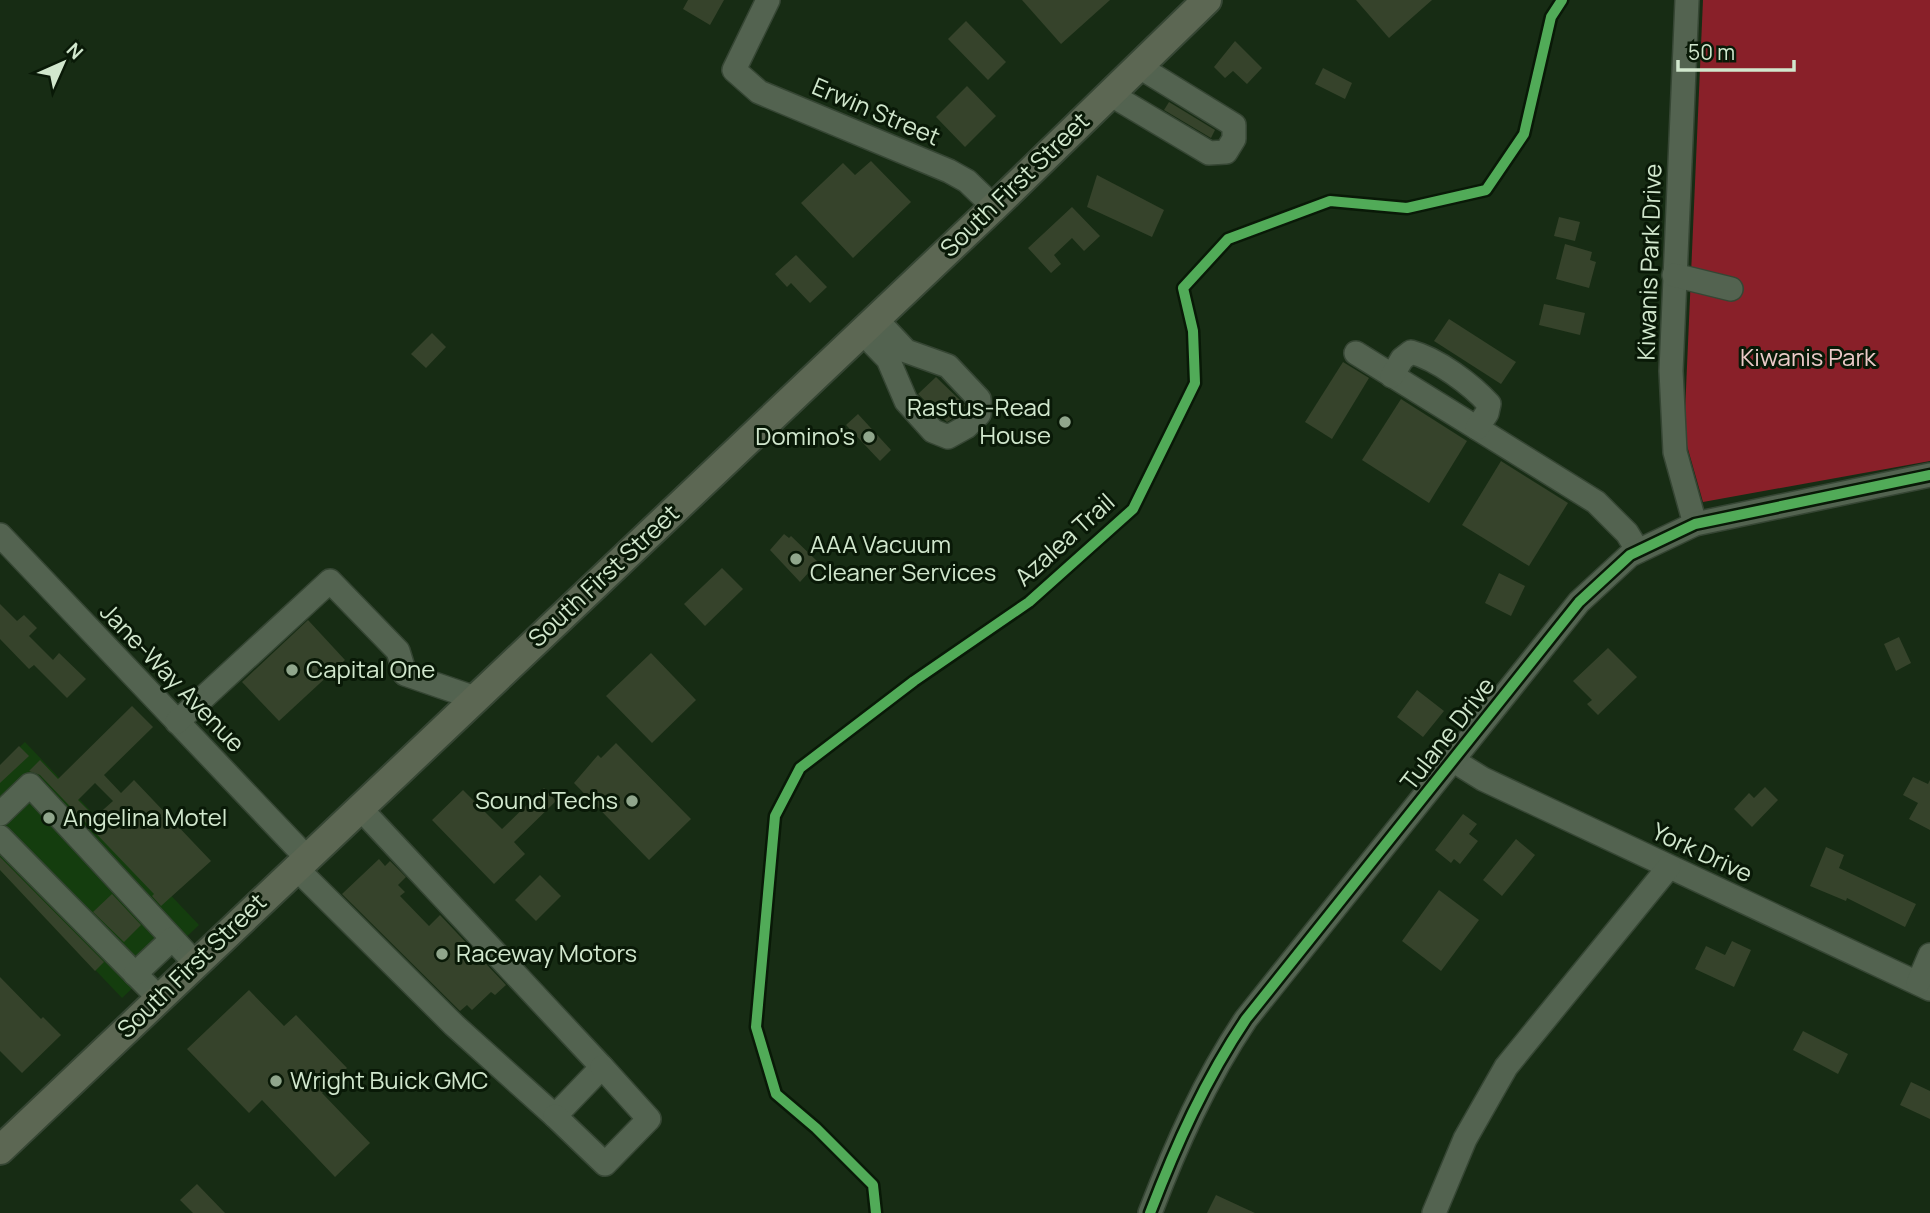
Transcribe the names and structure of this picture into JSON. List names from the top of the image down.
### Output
{
  "streets": {
    "main road": ["South First Street"],
    "street": [
      "Erwin Street",
      "Kiwanis Park Drive",
      "Jane-Way Avenue",
      "Tulane Drive",
      "York Drive"
    ],
    "cycle path": ["Azalea Trail"]
  },
  "crossings": [
    ["Erwin Street", "South First Street"],
    ["South First Street", "Jane-Way Avenue"],
    ["Kiwanis Park Drive", "Tulane Drive"],
    ["Tulane Drive", "York Drive"]
  ],
  "parks": ["Kiwanis Park"],
  "places": [
    "Rastus-Read House",
    "Domino's",
    "AAA Vacuum Cleaner Services",
    "Capital One",
    "Sound Techs",
    "Angelina Motel",
    "Raceway Motors",
    "Wright Buick GMC"
  ],
  "scale_bar": "50 m",
  "north": "top right"
}
